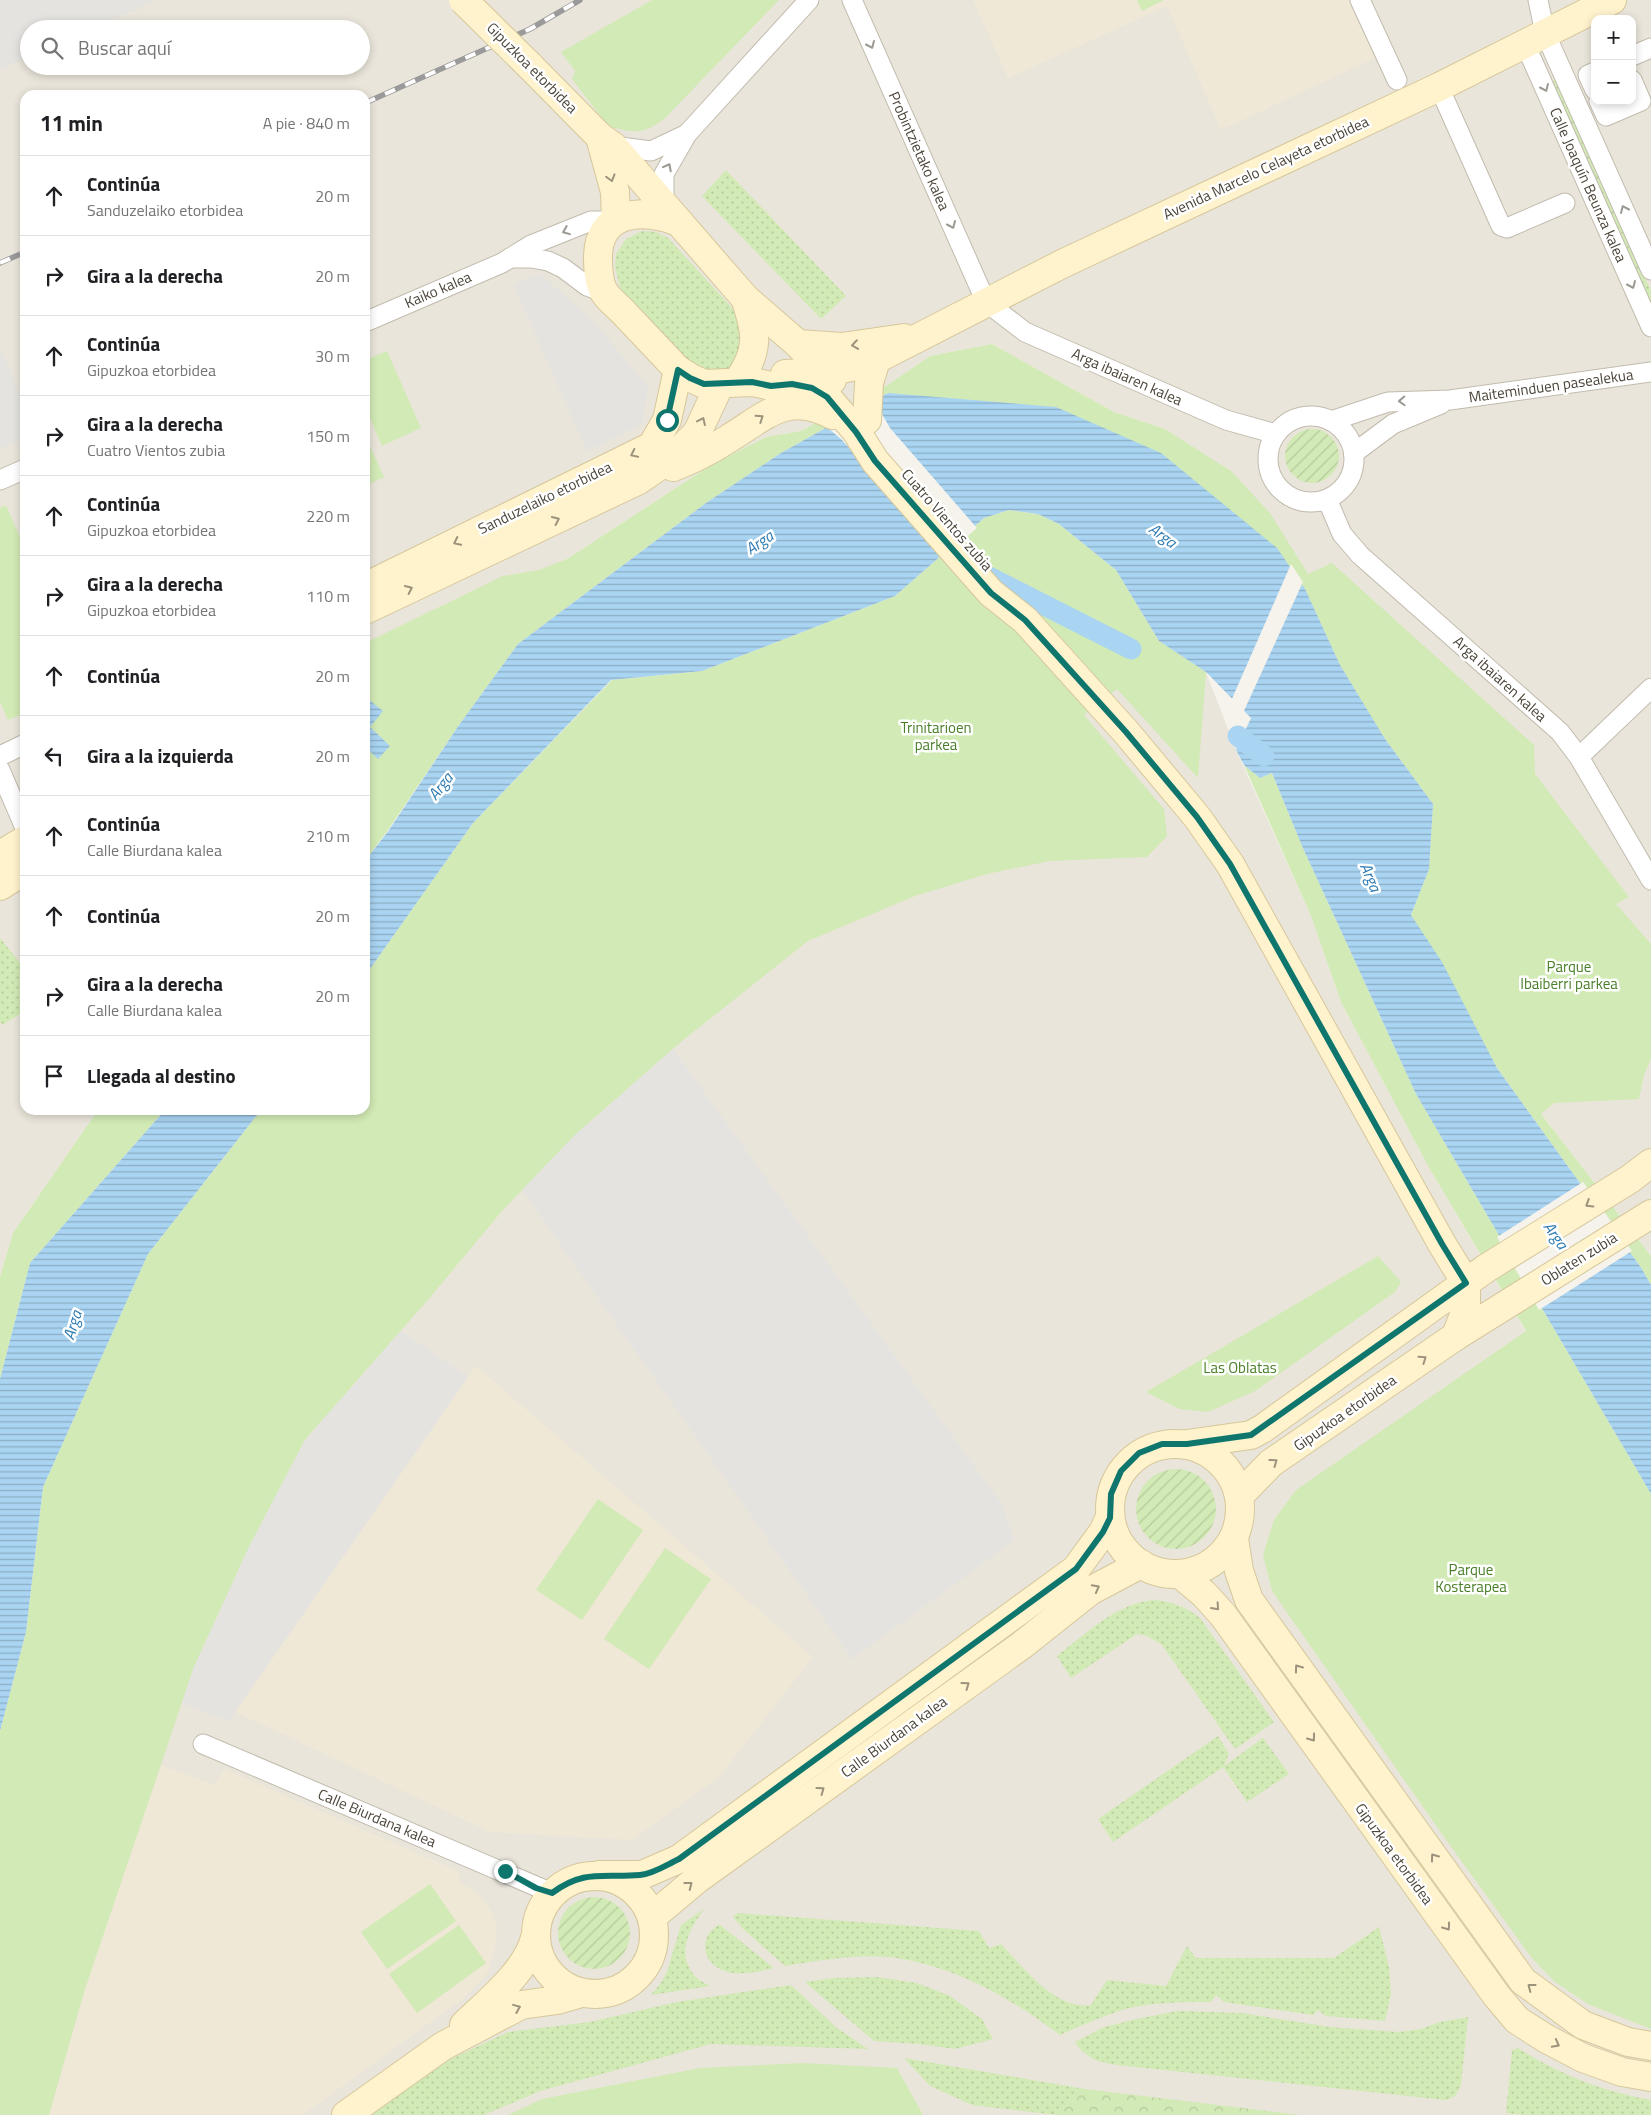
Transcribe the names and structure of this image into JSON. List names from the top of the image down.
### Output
{
  "streets": {
    "street": [
      "Gipuzkoa etorbidea",
      "Probintzietako kalea",
      "Avenida Marcelo Celayeta etorbidea",
      "Calle Joaquín Beunza kalea",
      "Kaiko kalea",
      "Arga ibaiaren kalea",
      "Maiteminduen pasealekua",
      "Sanduzelaiko etorbidea",
      "Cuatro Vientos zubia",
      "Oblaten zubia",
      "Calle Biurdana kalea"
    ]
  },
  "crossings": [
    ["Gipuzkoa etorbidea", "Kaiko kalea"],
    ["Gipuzkoa etorbidea", "Sanduzelaiko etorbidea"],
    ["Gipuzkoa etorbidea", "Oblaten zubia"],
    ["Gipuzkoa etorbidea", "Calle Biurdana kalea"],
    ["Probintzietako kalea", "Avenida Marcelo Celayeta etorbidea"],
    ["Probintzietako kalea", "Arga ibaiaren kalea"],
    ["Avenida Marcelo Celayeta etorbidea", "Calle Joaquín Beunza kalea"],
    ["Avenida Marcelo Celayeta etorbidea", "Arga ibaiaren kalea"],
    ["Avenida Marcelo Celayeta etorbidea", "Sanduzelaiko etorbidea"],
    ["Avenida Marcelo Celayeta etorbidea", "Cuatro Vientos zubia"],
    ["Arga ibaiaren kalea", "Maiteminduen pasealekua"],
    ["Sanduzelaiko etorbidea", "Cuatro Vientos zubia"]
  ],
  "one_way": ["Probintzietako kalea"],
  "water": ["Arga"],
  "parks": [
    "Trinitarioen parkea",
    "Parque Ibaiberri parkea",
    "Las Oblatas",
    "Parque Kosterapea"
  ],
  "page": {
    "map_buttons": ["+", "−"],
    "search": "Buscar aquí",
    "heading": ["11 min", "A pie · 840 m"],
    "list": [
      ["Continúa", "Sanduzelaiko etorbidea", "20 m"],
      ["Gira a la derecha", "20 m"],
      ["Continúa", "Gipuzkoa etorbidea", "30 m"],
      ["Gira a la derecha", "Cuatro Vientos zubia", "150 m"],
      ["Continúa", "Gipuzkoa etorbidea", "220 m"],
      ["Gira a la derecha", "Gipuzkoa etorbidea", "110 m"],
      ["Continúa", "20 m"],
      ["Gira a la izquierda", "20 m"],
      ["Continúa", "Calle Biurdana kalea", "210 m"],
      ["Continúa", "20 m"],
      ["Gira a la derecha", "Calle Biurdana kalea", "20 m"],
      "Llegada al destino"
    ]
  }
}
